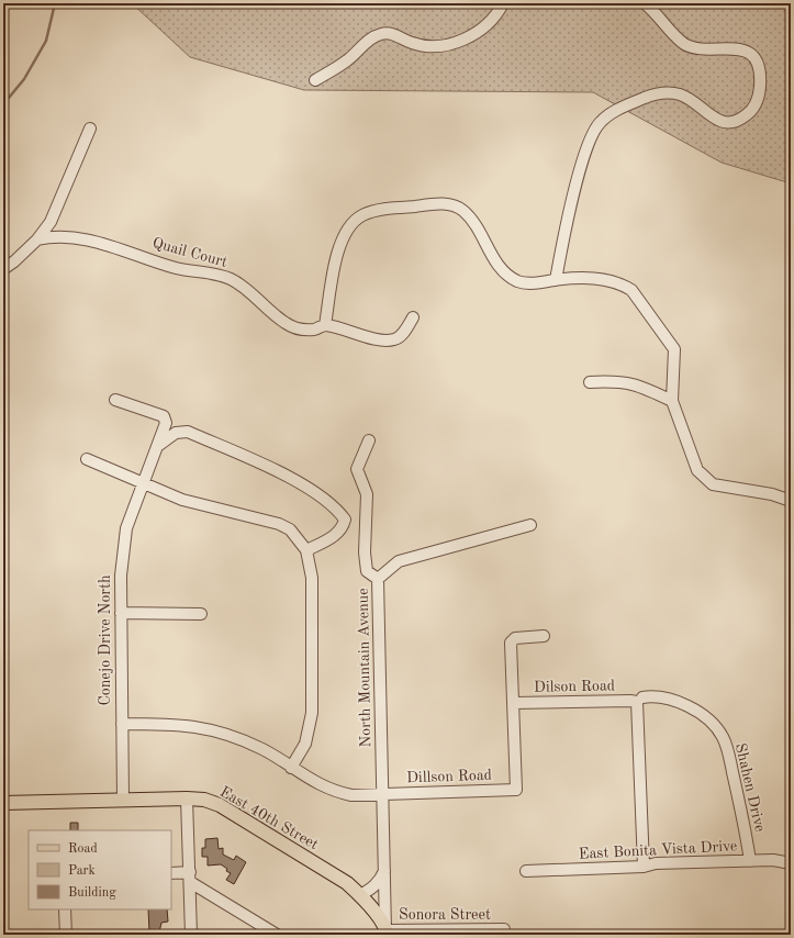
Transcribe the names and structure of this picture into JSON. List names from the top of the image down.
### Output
{
  "streets": {
    "main road": ["East 40th Street"],
    "street": [
      "Quail Court",
      "Conejo Drive North",
      "North Mountain Avenue",
      "Dilson Road",
      "Dillson Road",
      "Shahen Drive",
      "East Bonita Vista Drive",
      "Sonora Street"
    ]
  },
  "crossings": [
    ["Conejo Drive North", "Dillson Road"],
    ["Conejo Drive North", "East 40th Street"],
    ["North Mountain Avenue", "Dillson Road"],
    ["North Mountain Avenue", "East 40th Street"],
    ["North Mountain Avenue", "Sonora Street"],
    ["Dilson Road", "Dillson Road"],
    ["Dilson Road", "Shahen Drive"],
    ["Shahen Drive", "East Bonita Vista Drive"],
    ["East 40th Street", "Sonora Street"]
  ],
  "legend": ["Road", "Park", "Building"]
}
